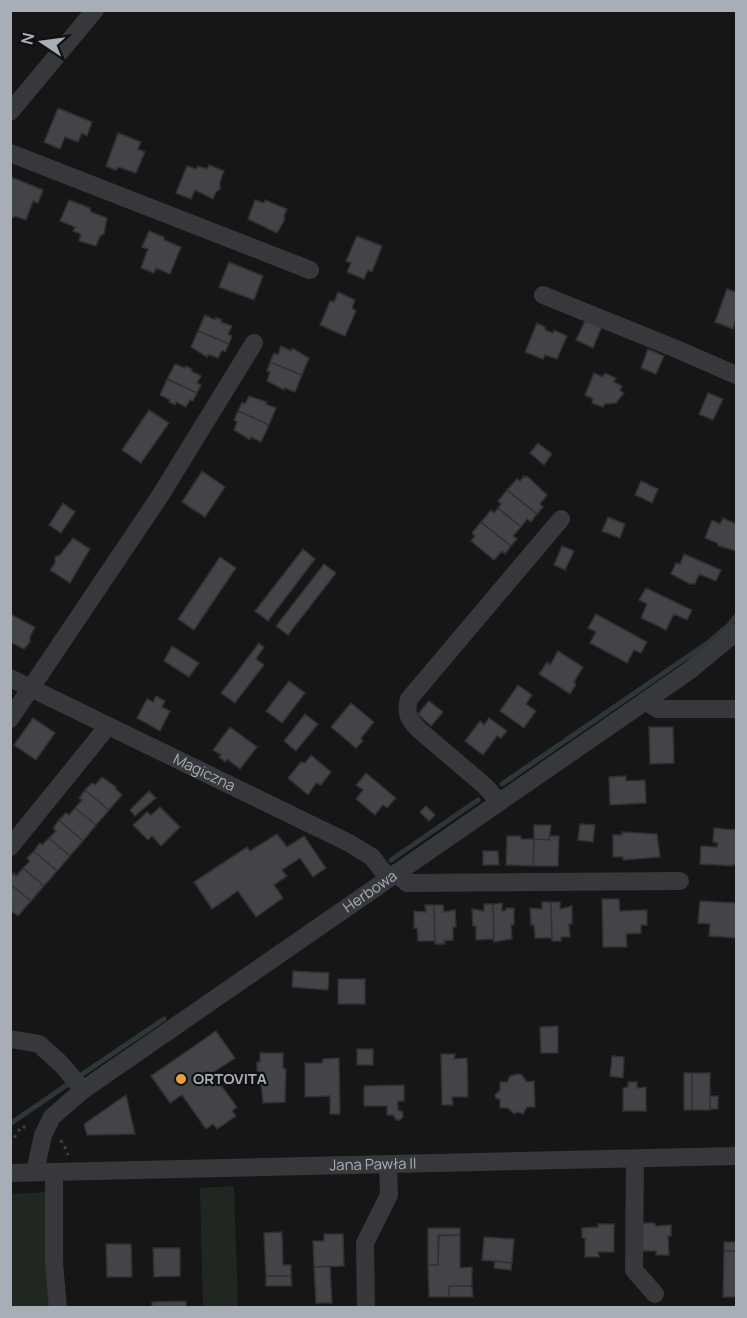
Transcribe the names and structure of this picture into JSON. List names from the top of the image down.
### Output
{
  "streets": {
    "street": ["Magiczna", "Herbowa", "Jana Pawła II"]
  },
  "crossings": [
    ["Magiczna", "Herbowa"],
    ["Herbowa", "Jana Pawła II"]
  ],
  "places": ["ORTOVITA"],
  "north": "left"
}
